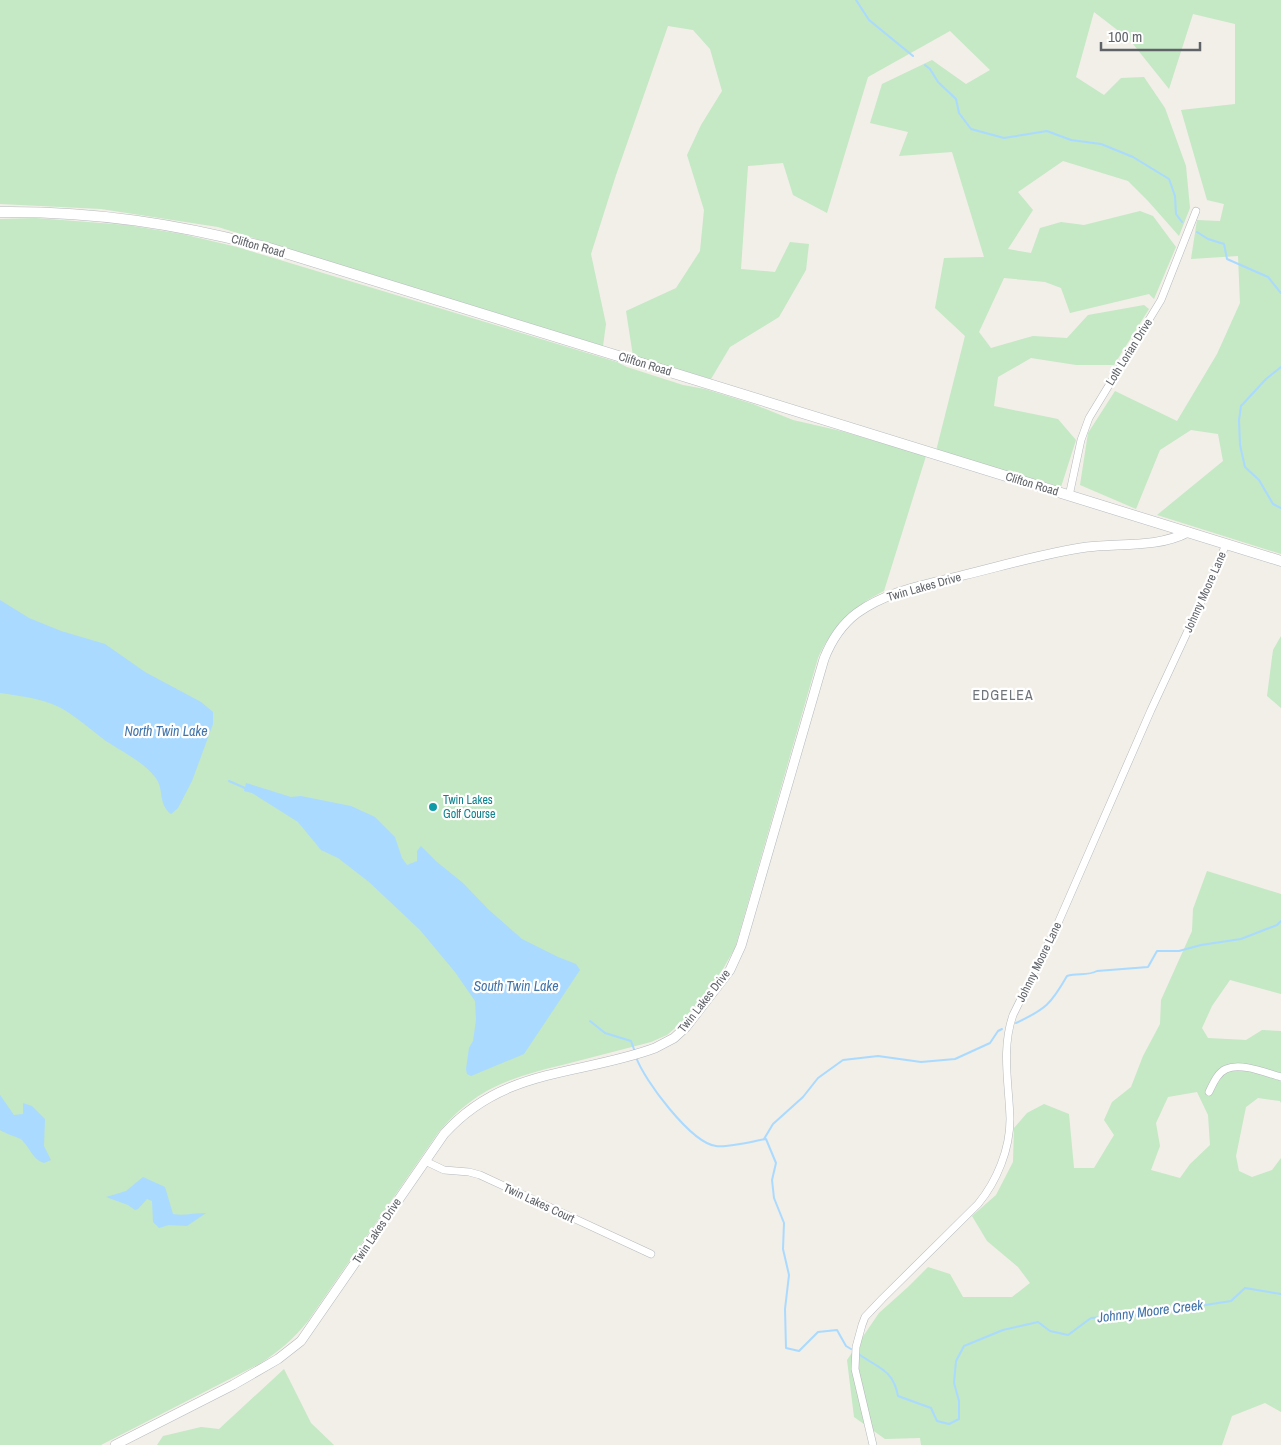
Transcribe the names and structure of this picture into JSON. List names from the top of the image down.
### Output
{
  "streets": {
    "main road": ["Clifton Road"],
    "street": [
      "Loth Lorian Drive",
      "Twin Lakes Drive",
      "Johnny Moore Lane",
      "Twin Lakes Court"
    ]
  },
  "crossings": [
    ["Clifton Road", "Loth Lorian Drive"],
    ["Clifton Road", "Twin Lakes Drive"],
    ["Clifton Road", "Johnny Moore Lane"],
    ["Twin Lakes Drive", "Twin Lakes Court"]
  ],
  "districts": ["EDGELEA"],
  "water": ["North Twin Lake", "South Twin Lake", "Johnny Moore Creek"],
  "places": ["Twin Lakes Golf Course"],
  "scale_bar": "100 m"
}
